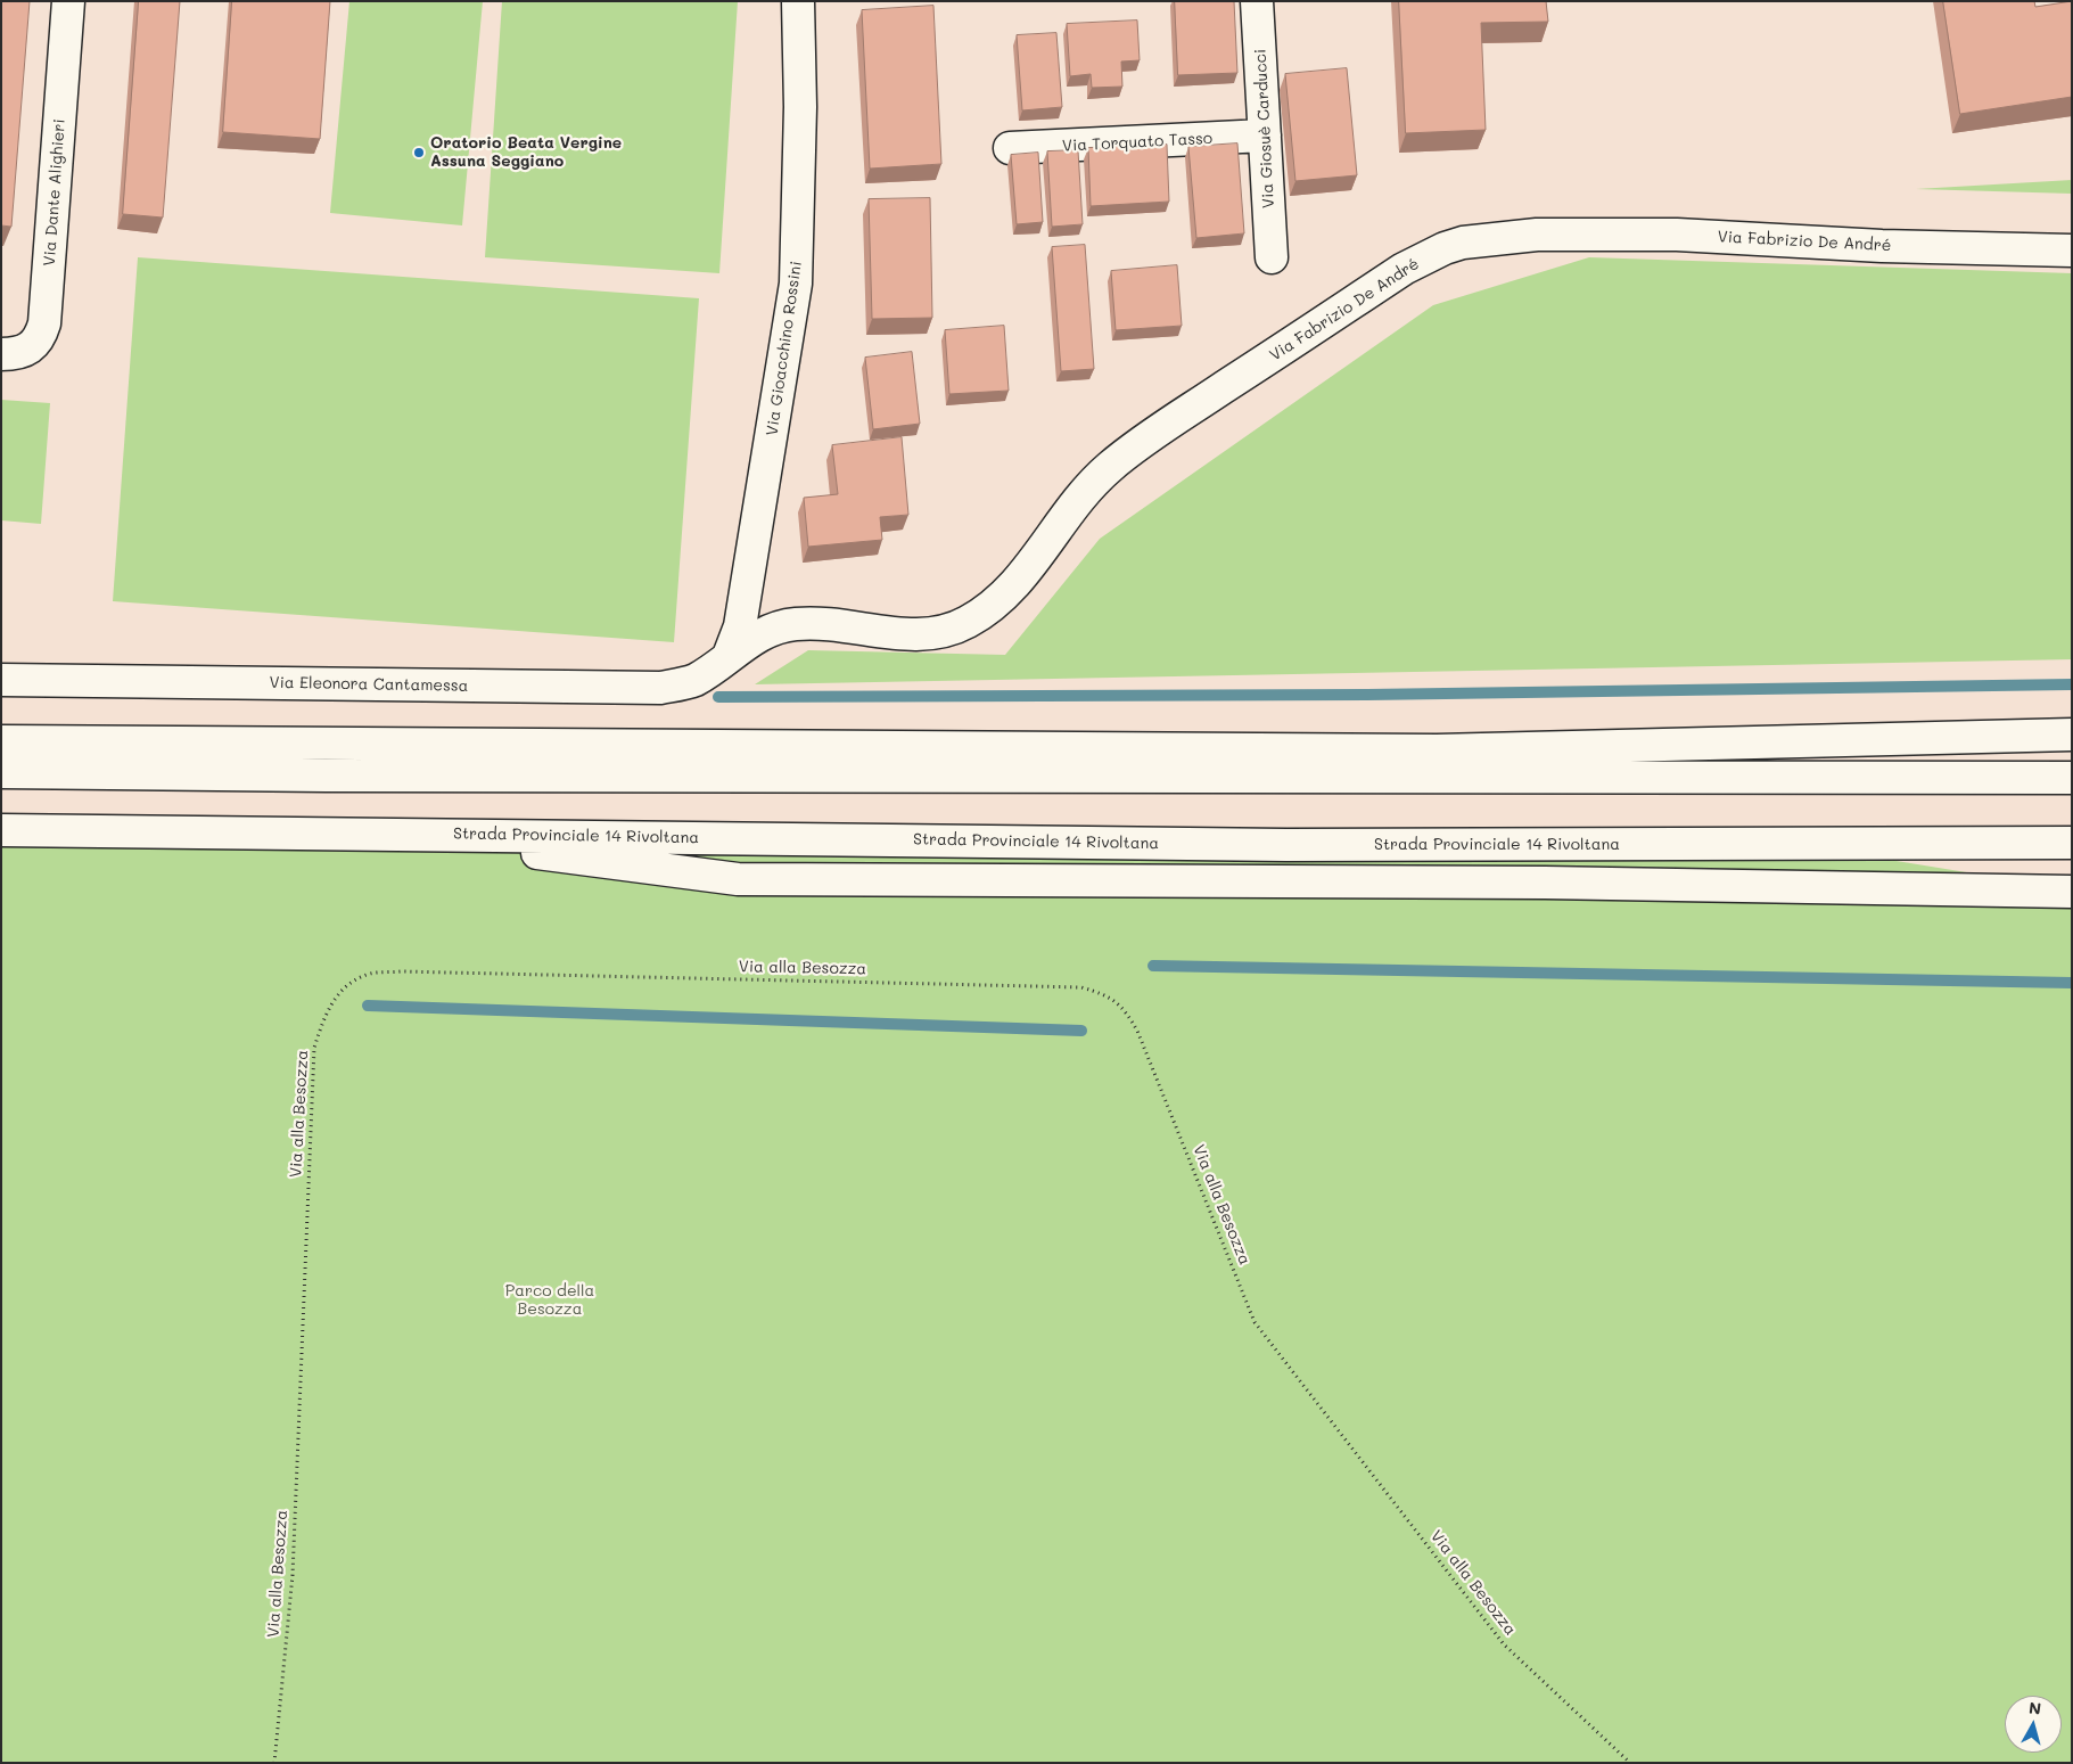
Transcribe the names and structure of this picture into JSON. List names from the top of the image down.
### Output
{
  "streets": {
    "main road": [
      "Via Giosuè Carducci",
      "Via Torquato Tasso",
      "Via Dante Alighieri",
      "Via Fabrizio De André",
      "Via Gioacchino Rossini",
      "Via Eleonora Cantamessa",
      "Strada Provinciale 14 Rivoltana"
    ],
    "path": ["Via alla Besozza"]
  },
  "crossings": [
    ["Via Giosuè Carducci", "Via Torquato Tasso"],
    ["Via Fabrizio De André", "Via Gioacchino Rossini"],
    ["Via Fabrizio De André", "Via Eleonora Cantamessa"],
    ["Via Gioacchino Rossini", "Via Eleonora Cantamessa"]
  ],
  "parks": ["Parco della Besozza"],
  "places": ["Oratorio Beata Vergine Assuna Seggiano"],
  "north": "top"
}
